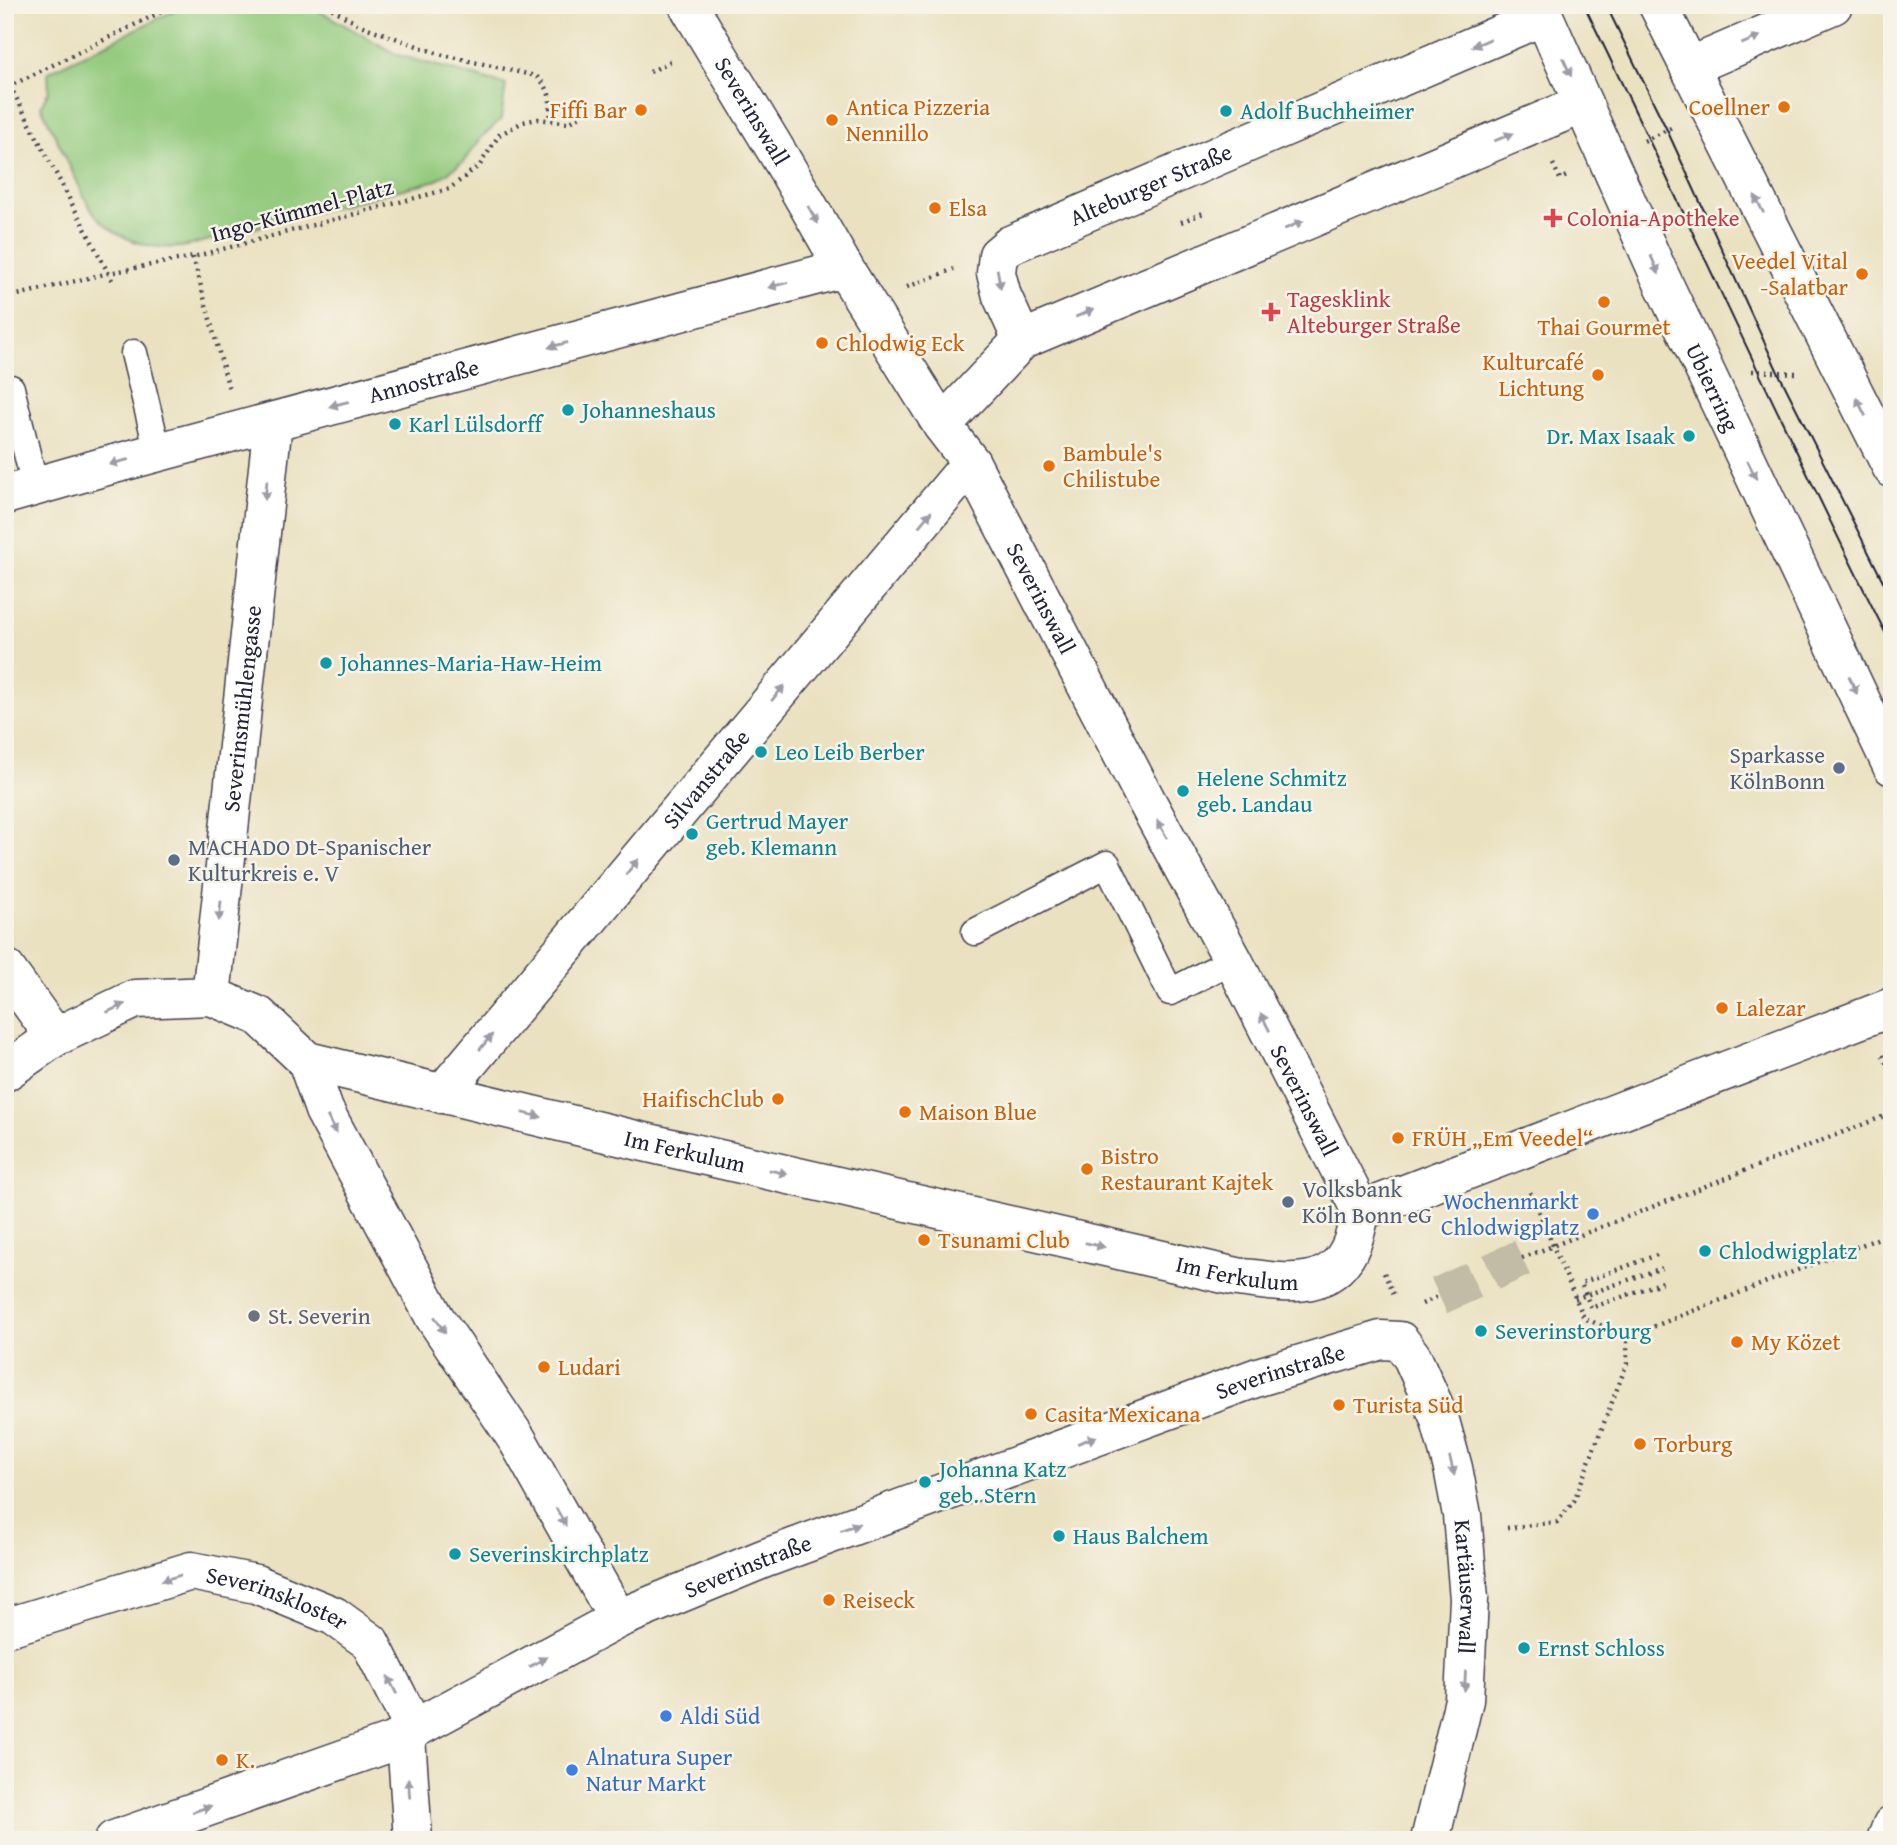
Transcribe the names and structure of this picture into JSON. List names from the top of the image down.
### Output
{
  "streets": {
    "street": [
      "Severinswall",
      "Alteburger Straße",
      "Annostraße",
      "Ubierring",
      "Severinsmühlengasse",
      "Silvanstraße",
      "Im Ferkulum",
      "Severinstraße",
      "Kartäuserwall",
      "Severinskloster"
    ],
    "path": ["Ingo-Kümmel-Platz"]
  },
  "crossings": [
    ["Severinswall", "Annostraße"],
    ["Severinswall", "Silvanstraße"],
    ["Severinswall", "Im Ferkulum"],
    ["Alteburger Straße", "Ubierring"],
    ["Annostraße", "Severinsmühlengasse"],
    ["Silvanstraße", "Im Ferkulum"],
    ["Severinstraße", "Kartäuserwall"],
    ["Severinstraße", "Severinskloster"]
  ],
  "one_way": [
    "Annostraße",
    "Severinsmühlengasse",
    "Silvanstraße",
    "Im Ferkulum",
    "Severinstraße",
    "Kartäuserwall",
    "Severinskloster"
  ],
  "places": {
    "other": [
      "Coellner",
      "Fiffi Bar",
      "Adolf Buchheimer",
      "Antica Pizzeria Nennillo",
      "Elsa",
      "Veedel Vital -Salatbar",
      "Thai Gourmet",
      "Chlodwig Eck",
      "Kulturcafé Lichtung",
      "Johanneshaus",
      "Karl Lülsdorff",
      "Dr. Max Isaak",
      "Bambule's Chilistube",
      "Johannes-Maria-Haw-Heim",
      "Leo Leib Berber",
      "Sparkasse KölnBonn",
      "Helene Schmitz geb. Landau",
      "Gertrud Mayer geb. Klemann",
      "MACHADO Dt-Spanischer Kulturkreis e. V",
      "Lalezar",
      "HaifischClub",
      "Maison Blue",
      "FRÜH „Em Veedel“",
      "Bistro Restaurant Kajtek",
      "Volksbank Köln Bonn eG",
      "Wochenmarkt Chlodwigplatz",
      "Tsunami Club",
      "Chlodwigplatz",
      "St. Severin",
      "Severinstorburg",
      "My Közet",
      "Ludari",
      "Turista Süd",
      "Casita Mexicana",
      "Torburg",
      "Johanna Katz geb. Stern",
      "Haus Balchem",
      "Severinskirchplatz",
      "Reiseck",
      "Ernst Schloss",
      "Aldi Süd",
      "K.",
      "Alnatura Super Natur Markt"
    ],
    "health": ["Colonia-Apotheke", "Tagesklink Alteburger Straße"]
  }
}
